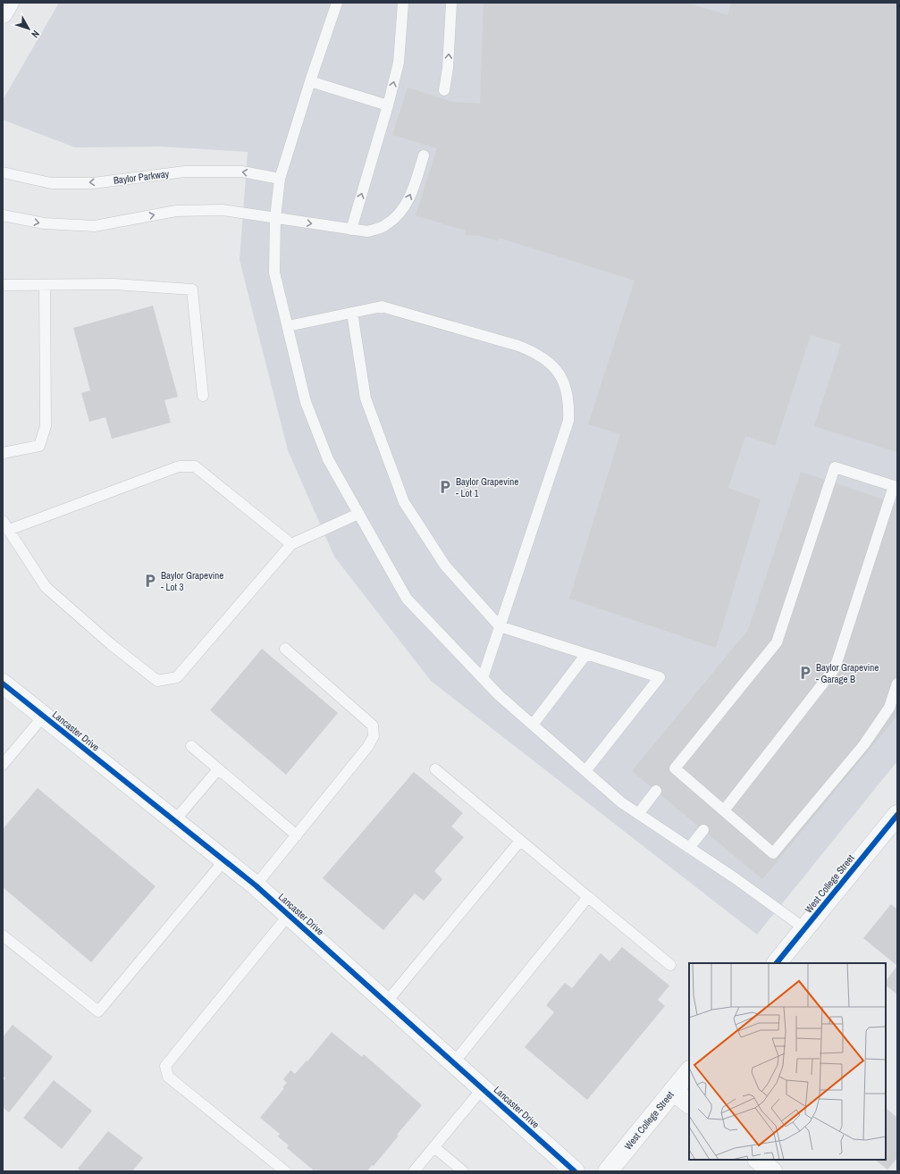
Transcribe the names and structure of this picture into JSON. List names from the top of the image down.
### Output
{
  "streets": {
    "street": ["Lancaster Drive", "West College Street"],
    "lane": ["Baylor Parkway"]
  },
  "places": {
    "parking": ["Baylor Grapevine - Lot 1", "Baylor Grapevine - Lot 3", "Baylor Grapevine - Garage B"]
  },
  "north": "bottom right"
}
